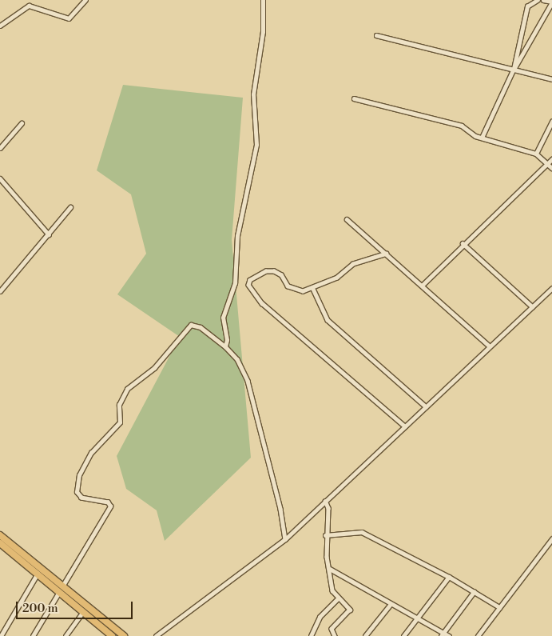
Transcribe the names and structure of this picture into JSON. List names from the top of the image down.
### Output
{
  "scale_bar": "200 m"
}
